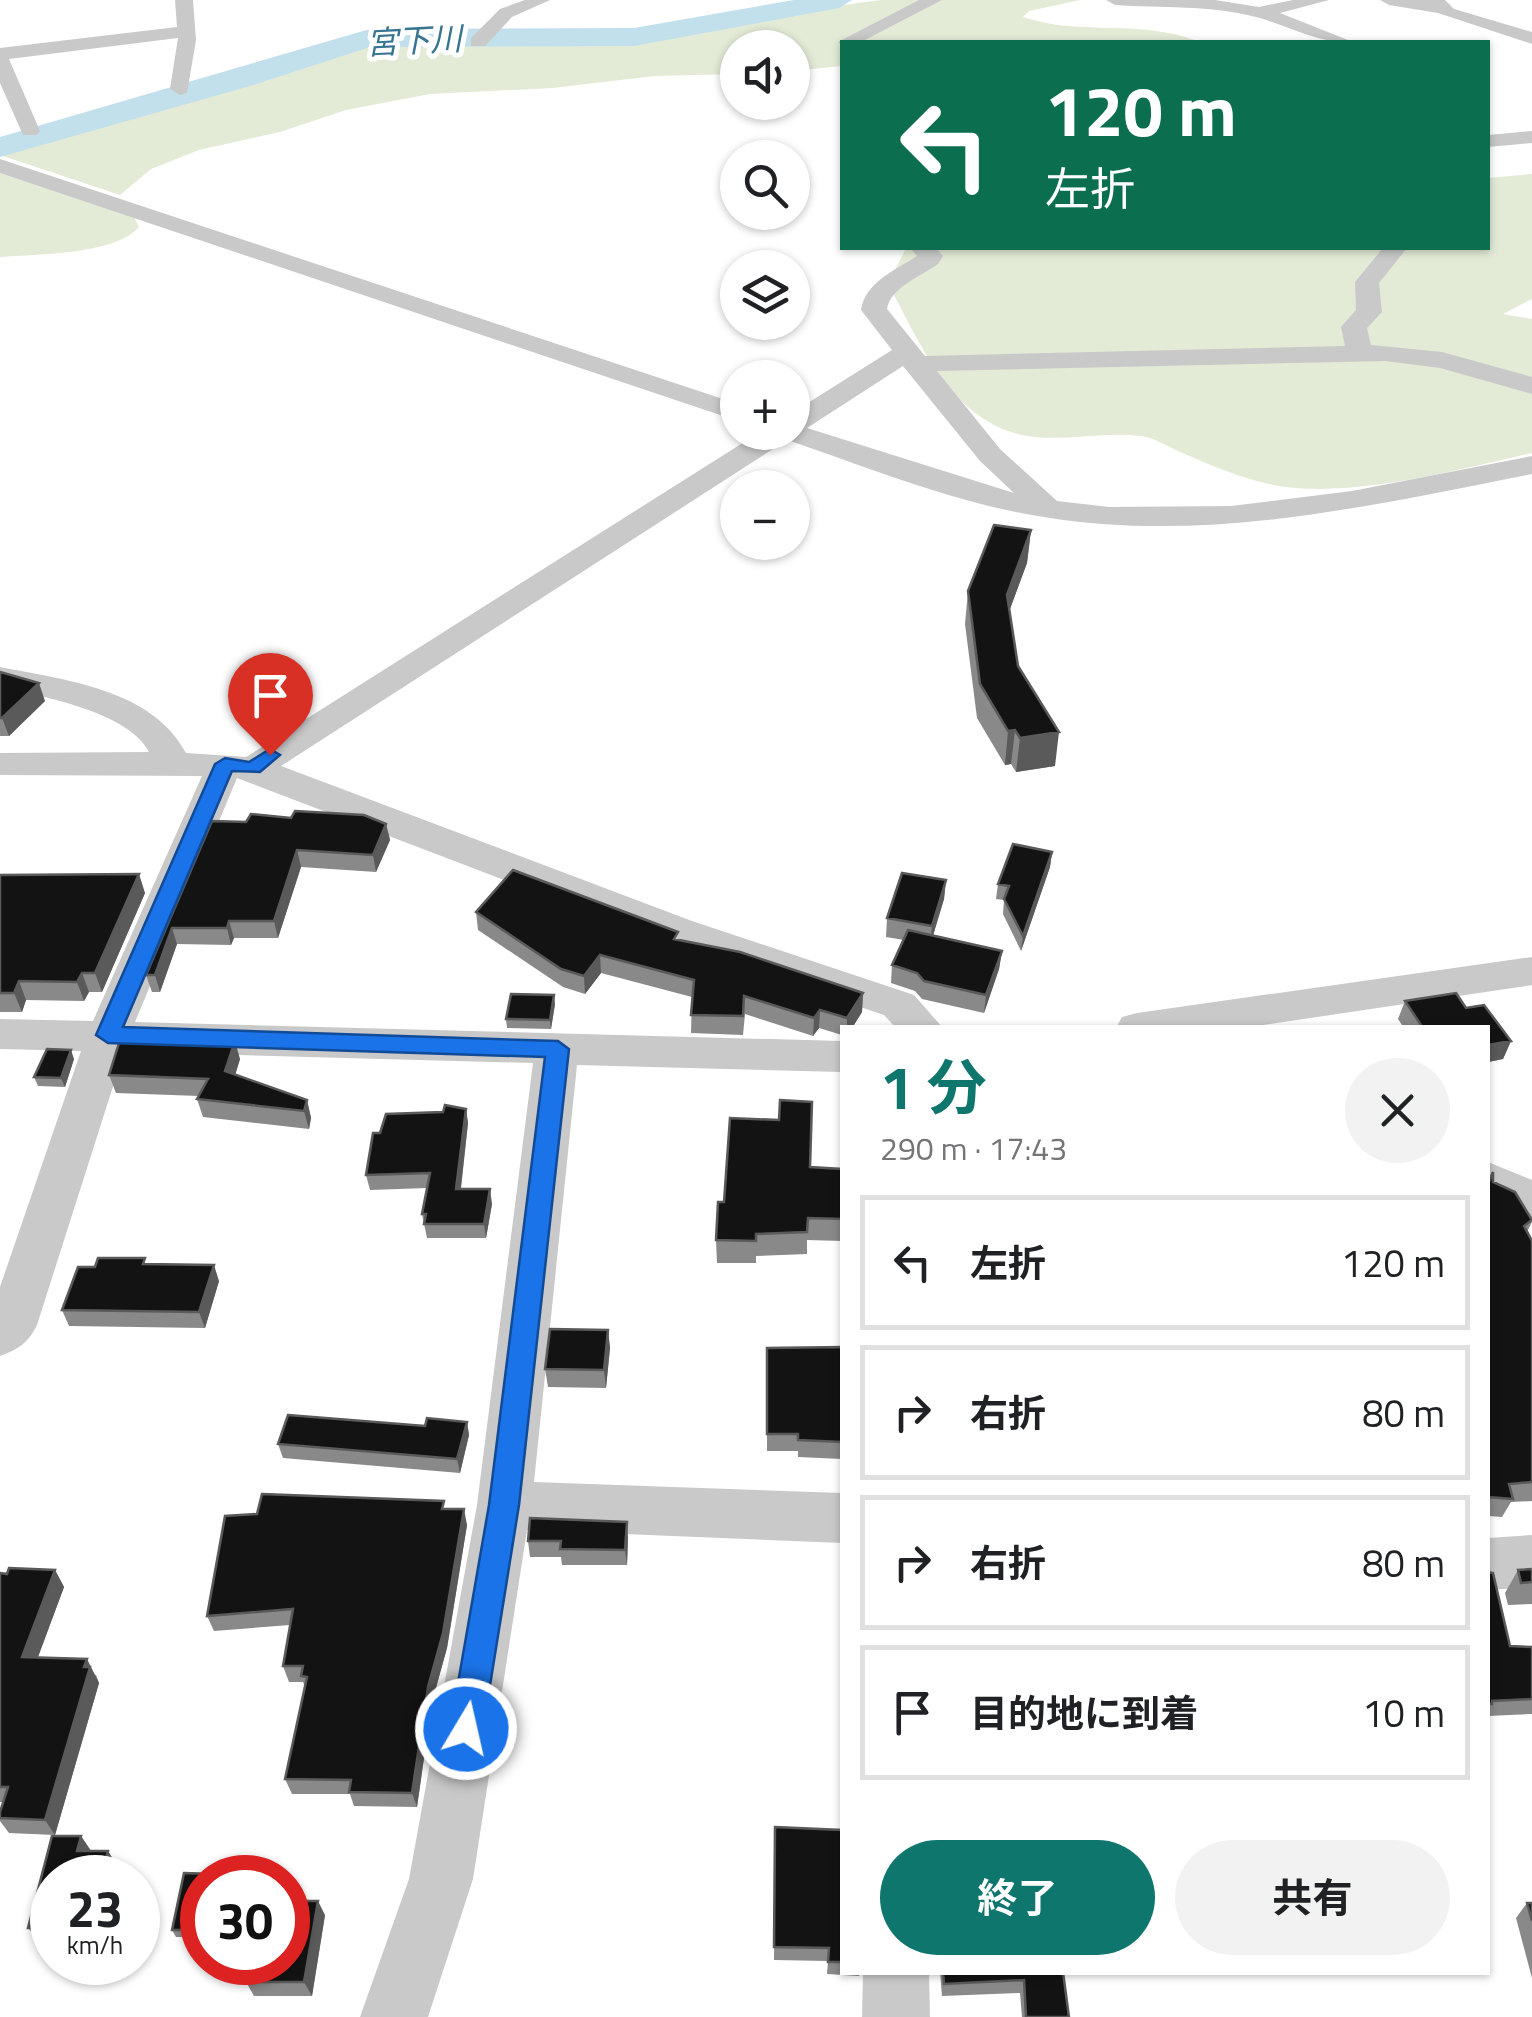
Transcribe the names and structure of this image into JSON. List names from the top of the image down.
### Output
{
  "water": ["宮下川"],
  "page": {
    "map_buttons": ["+", "−"],
    "turn": ["120 m", "左折"],
    "heading": ["1 分", "290 m · 17:43"],
    "list": [
      {
        "name": "左折",
        "value": "120 m"
      },
      {
        "name": "右折",
        "value": "80 m"
      },
      {
        "name": "右折",
        "value": "80 m"
      },
      {
        "name": "目的地に到着",
        "value": "10 m"
      }
    ],
    "buttons": ["終了", "共有"],
    "speed": "23 km/h",
    "limit": "30"
  }
}
